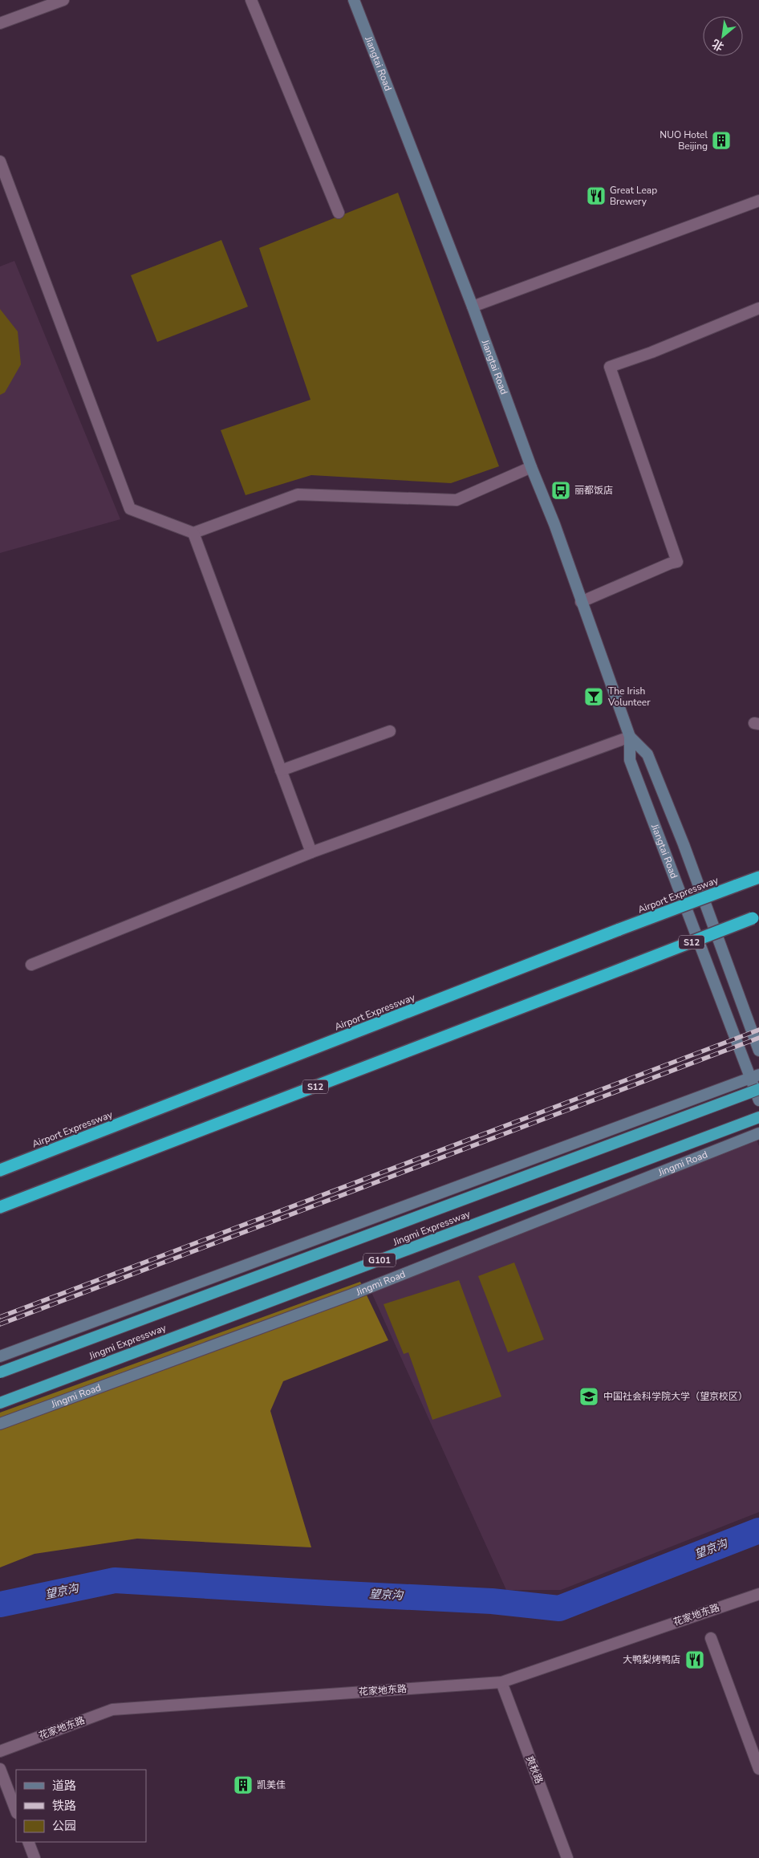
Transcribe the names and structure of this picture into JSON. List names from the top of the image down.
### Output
{
  "streets": {
    "highway": [
      "Airport Expressway",
      "S12",
      "Jingmi Expressway",
      "G101"
    ],
    "main road": ["Jiangtai Road", "Jingmi Road"],
    "street": ["花家地东路", "爽秋路"]
  },
  "crossings": [
    ["花家地东路", "爽秋路"]
  ],
  "water": ["望京沟"],
  "places": {
    "building": ["NUO Hotel Beijing", "凯美佳"],
    "restaurant": ["Great Leap Brewery", "大鸭梨烤鸭店"],
    "bus stop": ["丽都饭店"],
    "bar": ["The Irish Volunteer"],
    "school or university": ["中国社会科学院大学（望京校区）"]
  },
  "legend": ["道路", "铁路", "公园"],
  "north": "bottom left"
}
